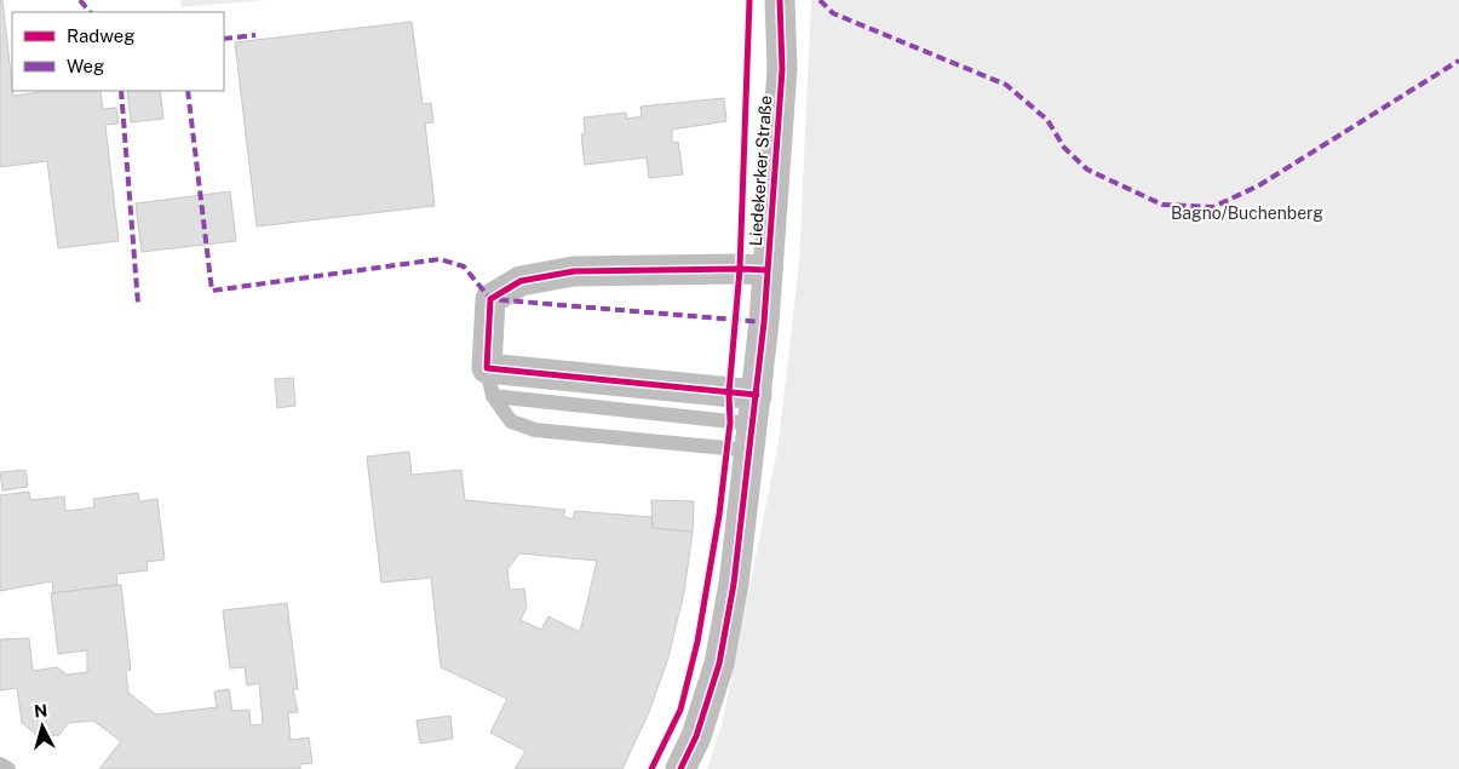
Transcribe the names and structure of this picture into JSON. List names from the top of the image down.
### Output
{
  "streets": {
    "street": ["Liedekerker Straße"]
  },
  "parks": ["Bagno/Buchenberg"],
  "legend": ["Radweg", "Weg"],
  "north": "top"
}
